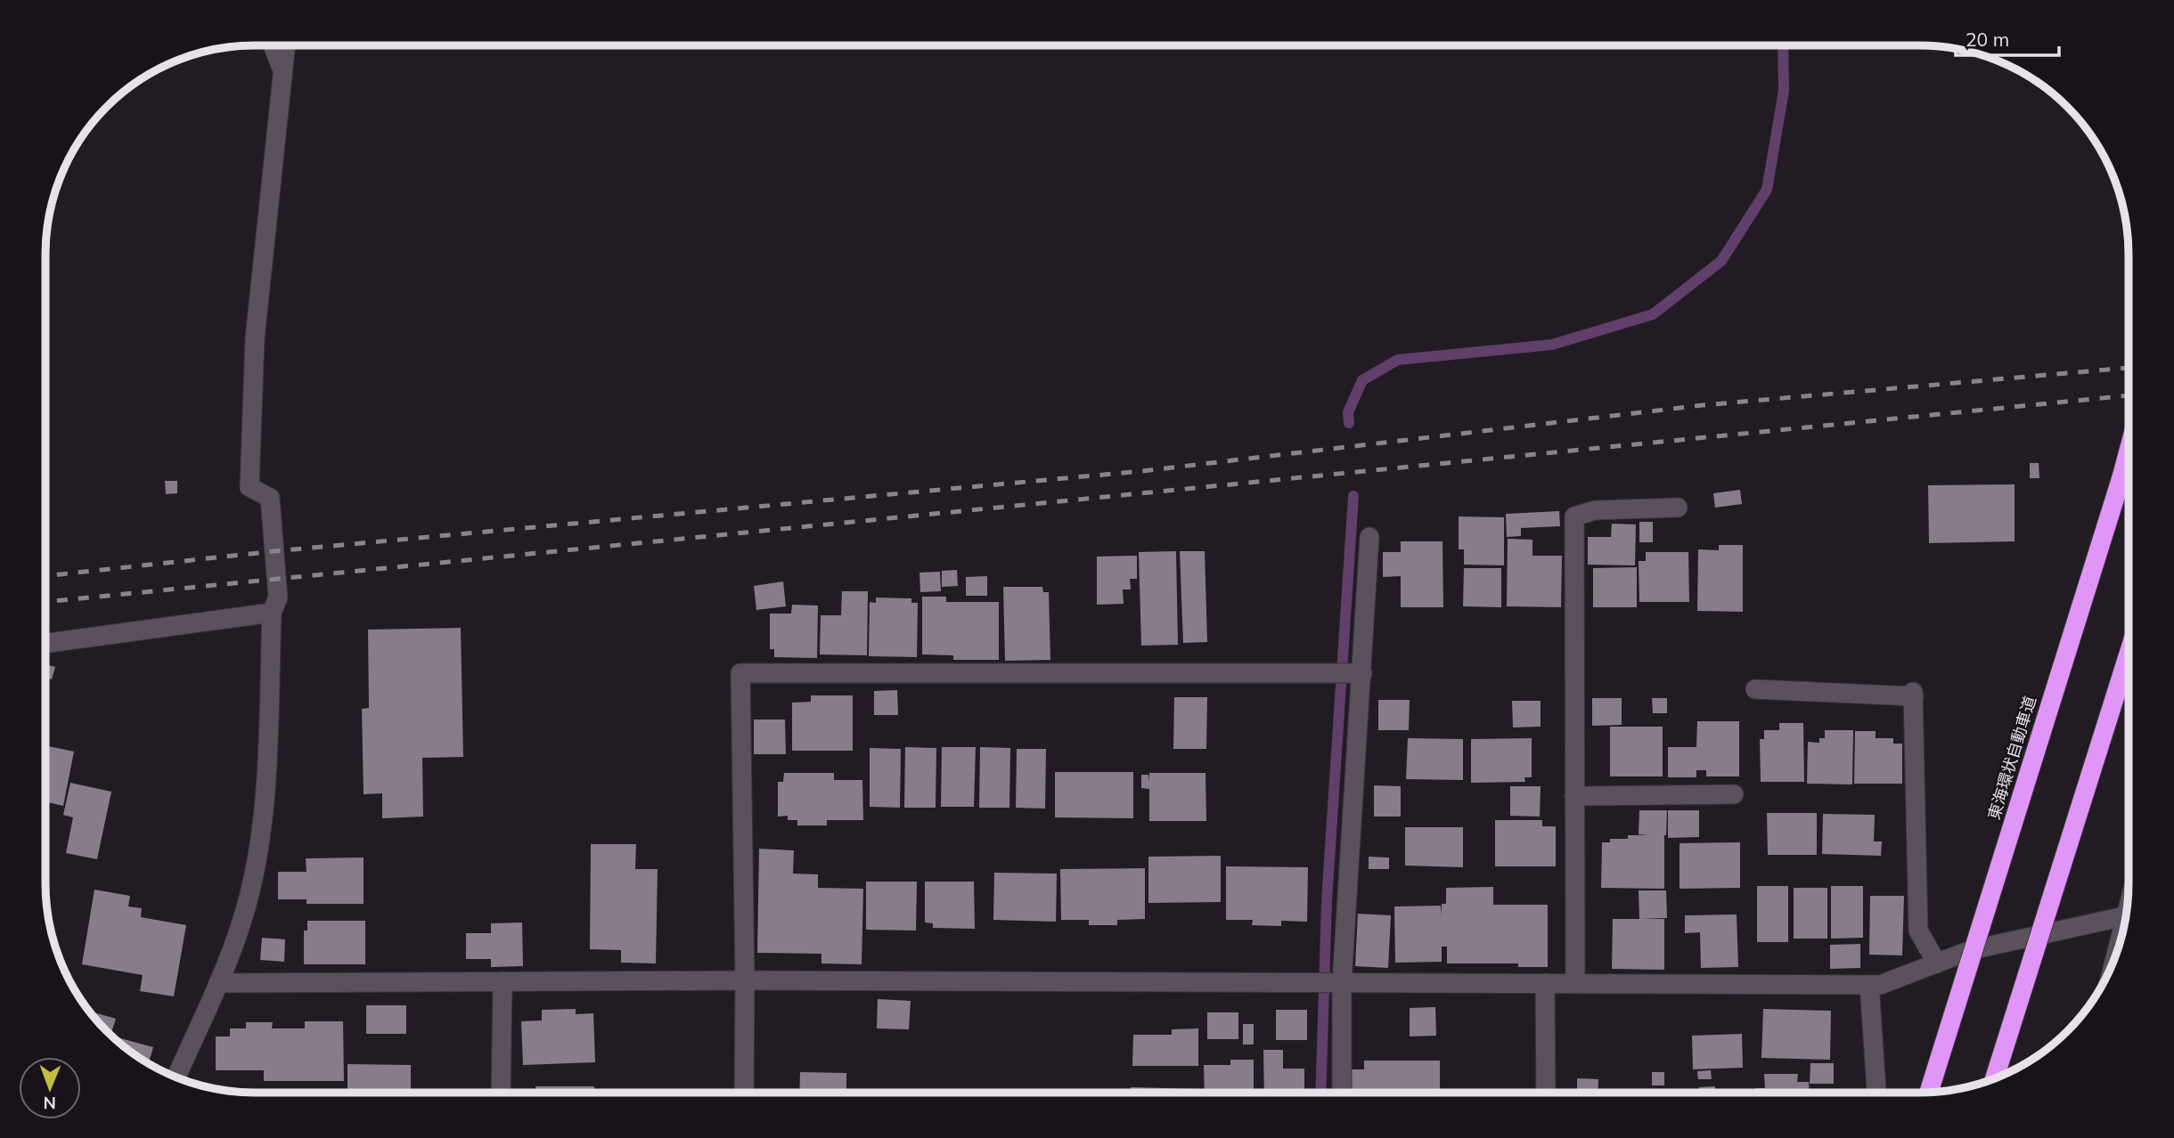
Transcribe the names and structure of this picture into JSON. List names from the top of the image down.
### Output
{
  "streets": {
    "highway": ["東海環状自動車道"]
  },
  "scale_bar": "20 m",
  "north": "bottom"
}
